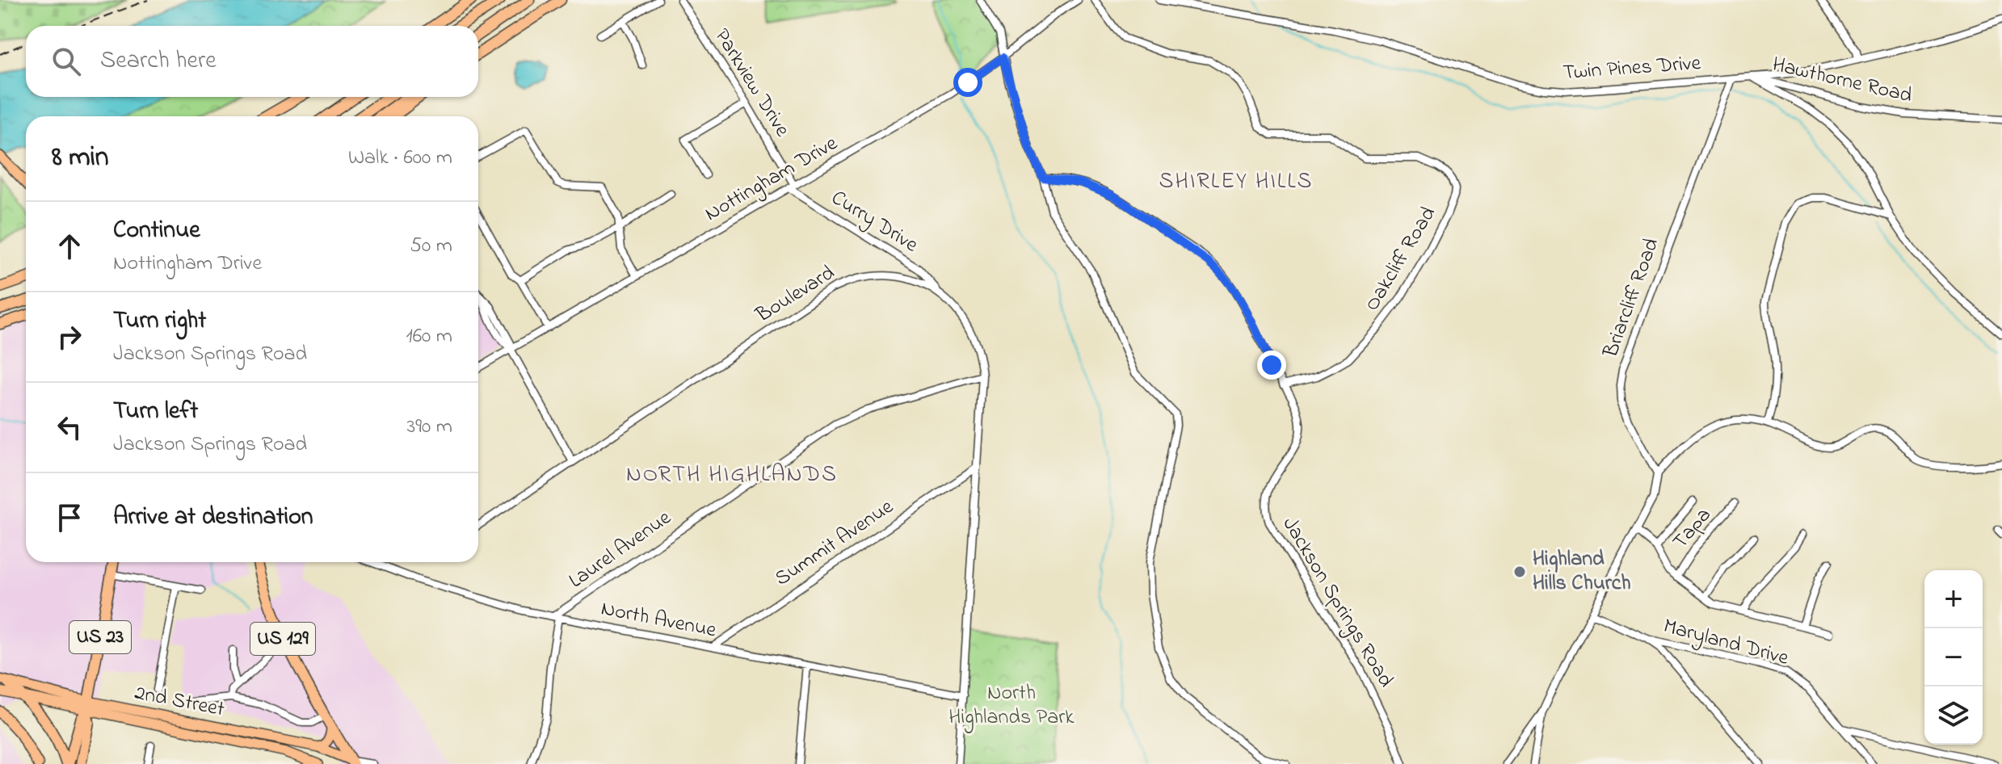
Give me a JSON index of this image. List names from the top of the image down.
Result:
{
  "streets": {
    "highway": ["US 23", "US 129"],
    "main road": ["2nd Street"],
    "street": [
      "Twin Pines Drive",
      "Hawthorne Road",
      "Parkview Drive",
      "Nottingham Drive",
      "Curry Drive",
      "Oakcliff Road",
      "Boulevard",
      "Briarcliff Road",
      "Tapa",
      "Summit Avenue",
      "Laurel Avenue",
      "Jackson Springs Road",
      "North Avenue",
      "Maryland Drive"
    ]
  },
  "crossings": [
    ["Twin Pines Drive", "Hawthorne Road"],
    ["Twin Pines Drive", "Briarcliff Road"],
    ["Parkview Drive", "Nottingham Drive"],
    ["Parkview Drive", "Curry Drive"],
    ["Nottingham Drive", "Curry Drive"],
    ["Curry Drive", "Boulevard"],
    ["Oakcliff Road", "Jackson Springs Road"],
    ["Boulevard", "Summit Avenue"],
    ["Boulevard", "Laurel Avenue"],
    ["Boulevard", "North Avenue"],
    ["Summit Avenue", "North Avenue"],
    ["Laurel Avenue", "North Avenue"],
    ["US 23", "2nd Street"],
    ["US 129", "2nd Street"]
  ],
  "districts": ["SHIRLEY HILLS", "NORTH HIGHLANDS"],
  "parks": ["North Highlands Park"],
  "places": ["Highland Hills Church"],
  "page": {
    "search": "Search here",
    "heading": ["8 min", "Walk · 600 m"],
    "list": [
      ["Continue", "Nottingham Drive", "50 m"],
      ["Turn right", "Jackson Springs Road", "160 m"],
      ["Turn left", "Jackson Springs Road", "390 m"],
      "Arrive at destination"
    ],
    "map_buttons": ["+", "−"]
  }
}
